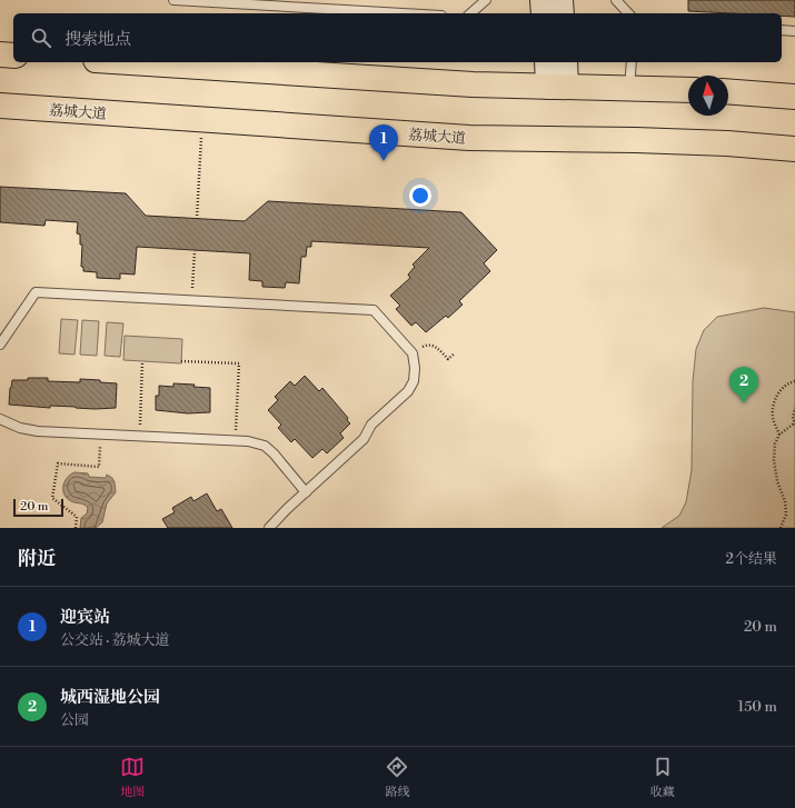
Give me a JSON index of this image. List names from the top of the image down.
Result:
{
  "streets": {
    "main road": ["荔城大道"]
  },
  "scale_bar": "20 m",
  "north": "top",
  "page": {
    "search": "搜索地点",
    "pins": ["1", "2"],
    "scale": "20 m",
    "heading": ["附近", "2个结果"],
    "list": [
      {
        "mark": "1",
        "name": "迎宾站",
        "note": "公交站 · 荔城大道",
        "value": "20 m"
      },
      {
        "mark": "2",
        "name": "城西湿地公园",
        "note": "公园",
        "value": "150 m"
      }
    ],
    "nav": ["地图", "路线", "收藏"]
  }
}
